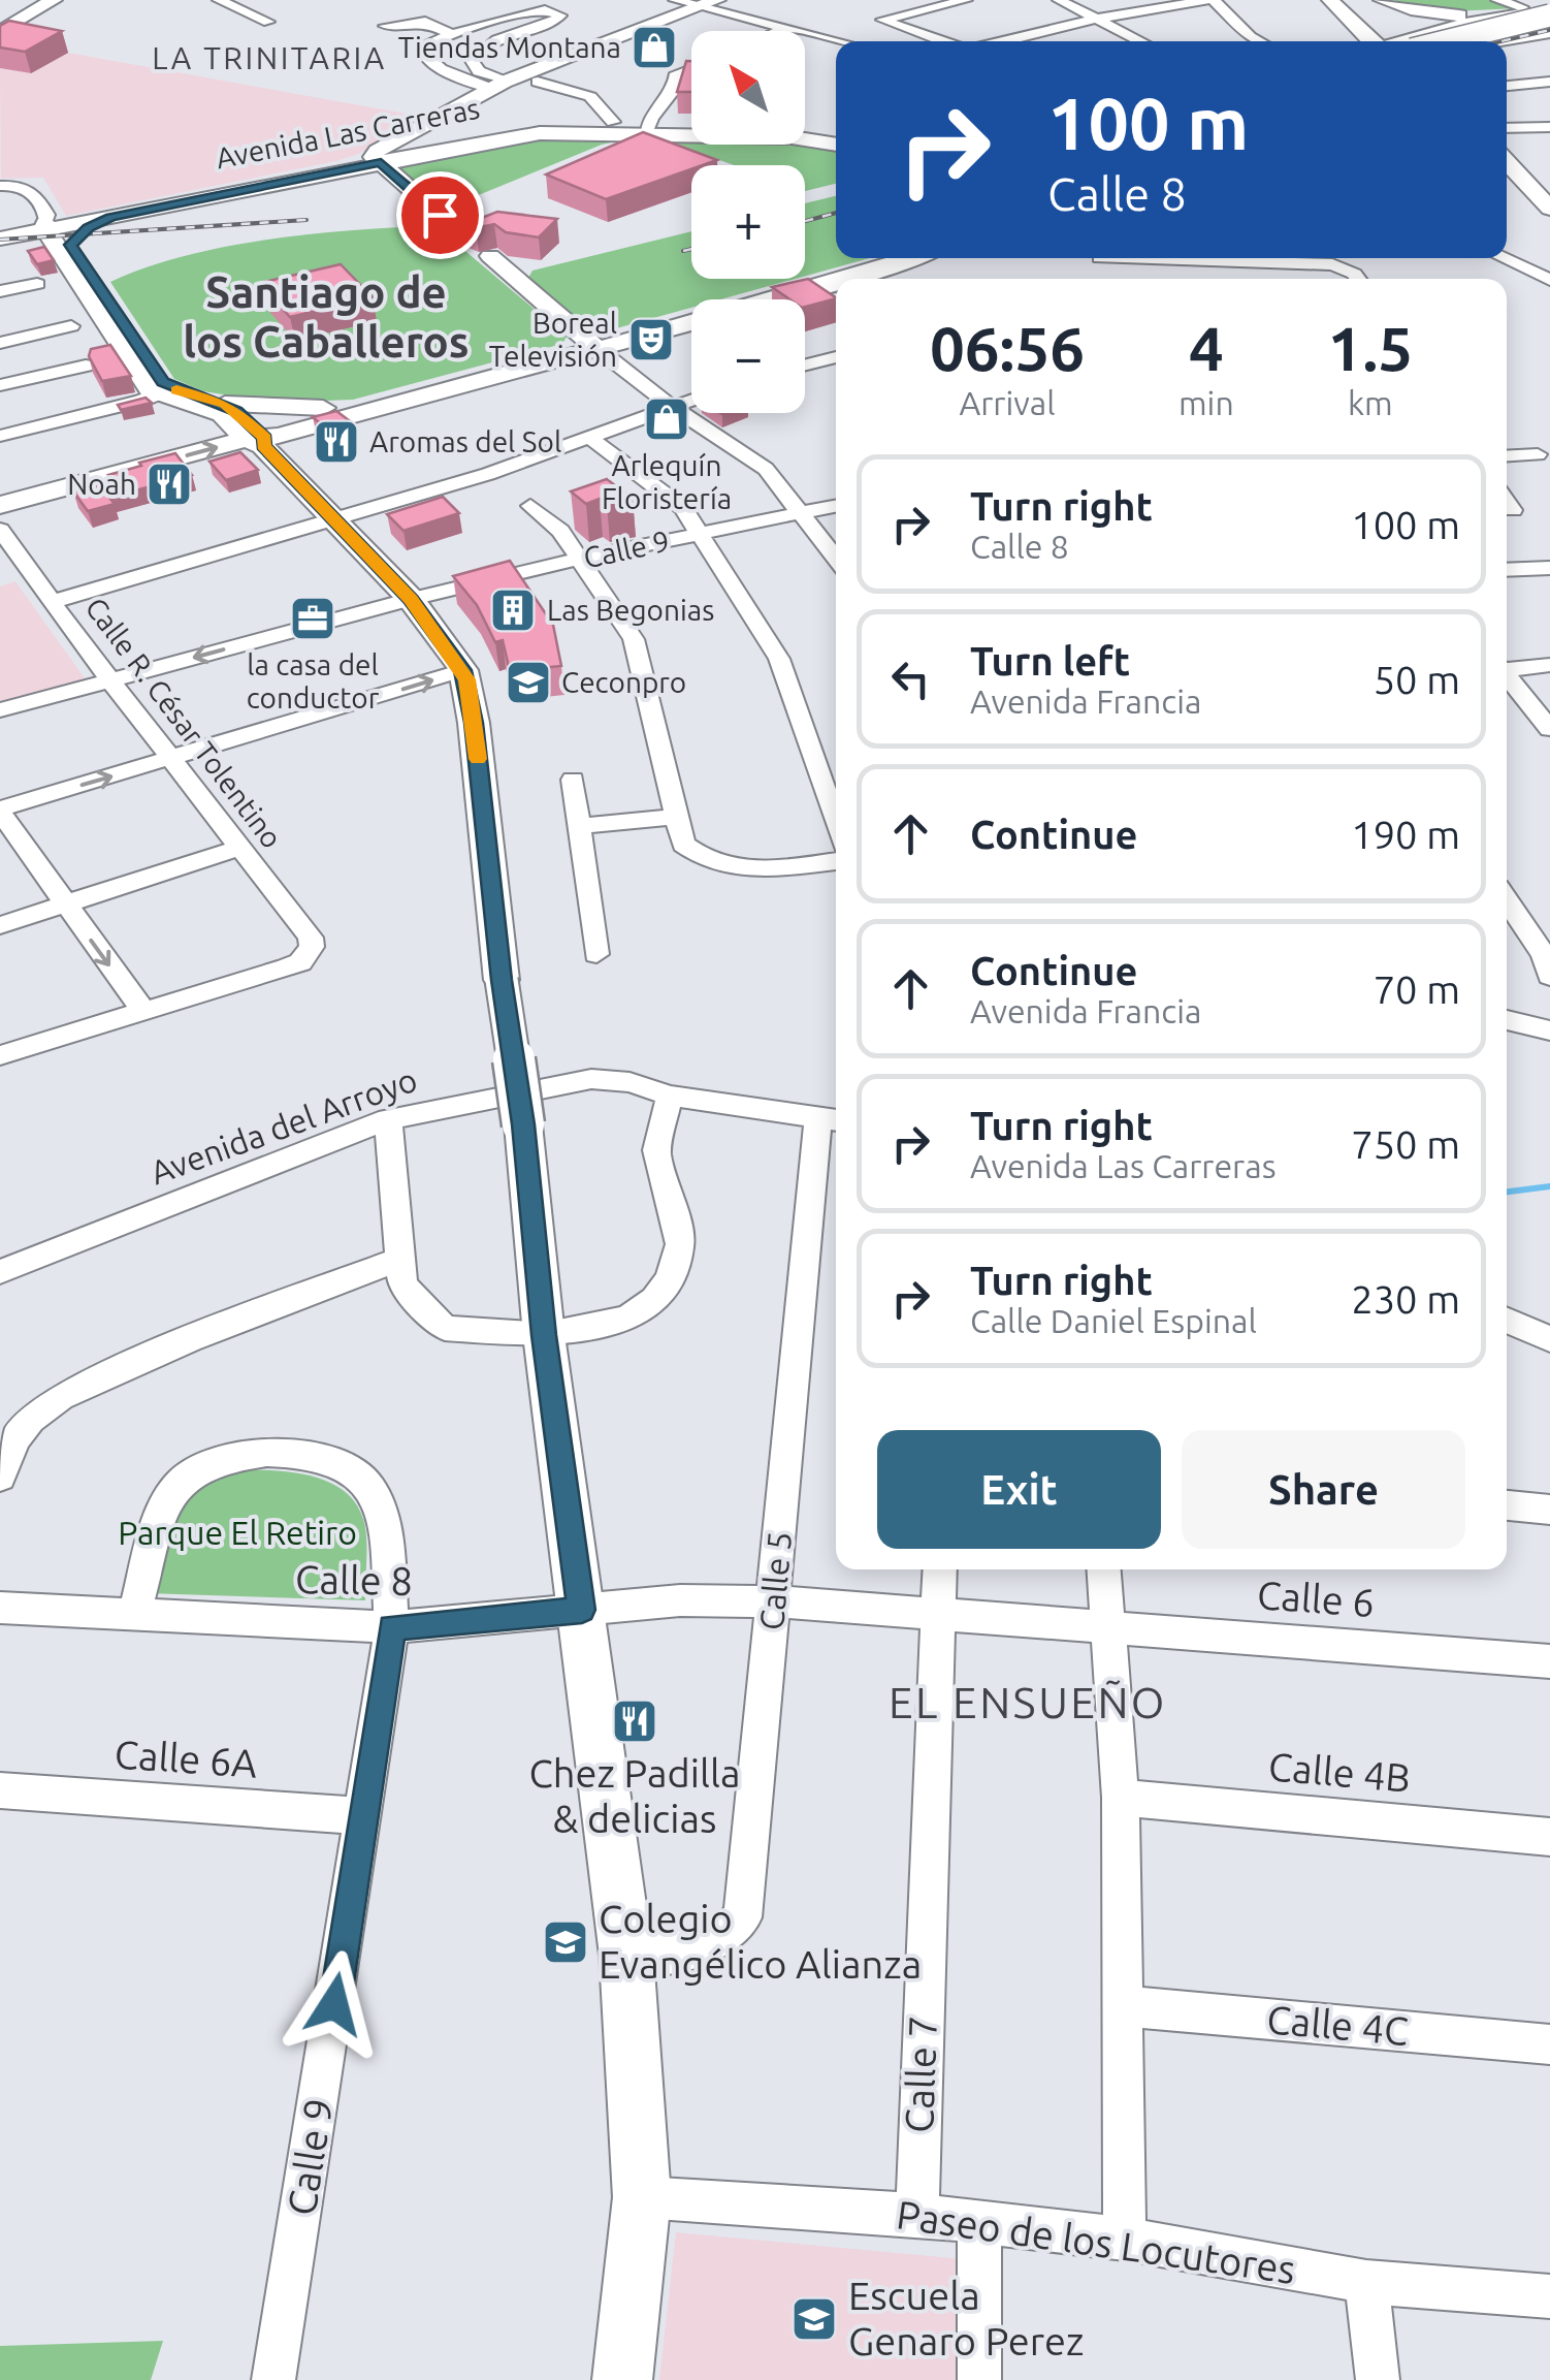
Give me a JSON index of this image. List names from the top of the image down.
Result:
{
  "streets": {
    "main road": ["Avenida Las Carreras"],
    "street": [
      "Calle 9",
      "Calle R. César Tolentino",
      "Avenida del Arroyo",
      "Calle 8",
      "Calle 5",
      "Calle 6",
      "Calle 6A",
      "Calle 4B",
      "Calle 4C",
      "Calle 7",
      "Paseo de los Locutores"
    ]
  },
  "crossings": [
    ["Calle 9", "Calle R. César Tolentino"],
    ["Calle 9", "Calle 8"],
    ["Calle 9", "Calle 6A"],
    ["Avenida del Arroyo", "Calle 5"],
    ["Calle 8", "Calle 6"],
    ["Calle 5", "Calle 6"],
    ["Calle 6", "Calle 7"],
    ["Calle 7", "Paseo de los Locutores"]
  ],
  "districts": ["LA TRINITARIA", "Santiago de los Caballeros", "EL ENSUEÑO"],
  "parks": ["Parque El Retiro"],
  "places": {
    "shop": ["Tiendas Montana", "Arlequín Floristería"],
    "theatre": ["Boreal Televisión"],
    "restaurant": ["Aromas del Sol", "Noah", "Chez Padilla & delicias"],
    "building": ["Las Begonias"],
    "office": ["la casa del conductor"],
    "school or university": ["Ceconpro", "Colegio Evangélico Alianza", "Escuela Genaro Perez"]
  },
  "north": "top left",
  "page": {
    "map_buttons": ["+", "−"],
    "turn": ["100 m", "Calle 8"],
    "eta": [
      "06:56",
      "Arrival",
      "4",
      "min",
      "1.5",
      "km"
    ],
    "list": [
      {
        "name": "Turn right",
        "note": "Calle 8",
        "value": "100 m"
      },
      {
        "name": "Turn left",
        "note": "Avenida Francia",
        "value": "50 m"
      },
      {
        "name": "Continue",
        "value": "190 m"
      },
      {
        "name": "Continue",
        "note": "Avenida Francia",
        "value": "70 m"
      },
      {
        "name": "Turn right",
        "note": "Avenida Las Carreras",
        "value": "750 m"
      },
      {
        "name": "Turn right",
        "note": "Calle Daniel Espinal",
        "value": "230 m"
      }
    ],
    "buttons": ["Exit", "Share"]
  }
}
